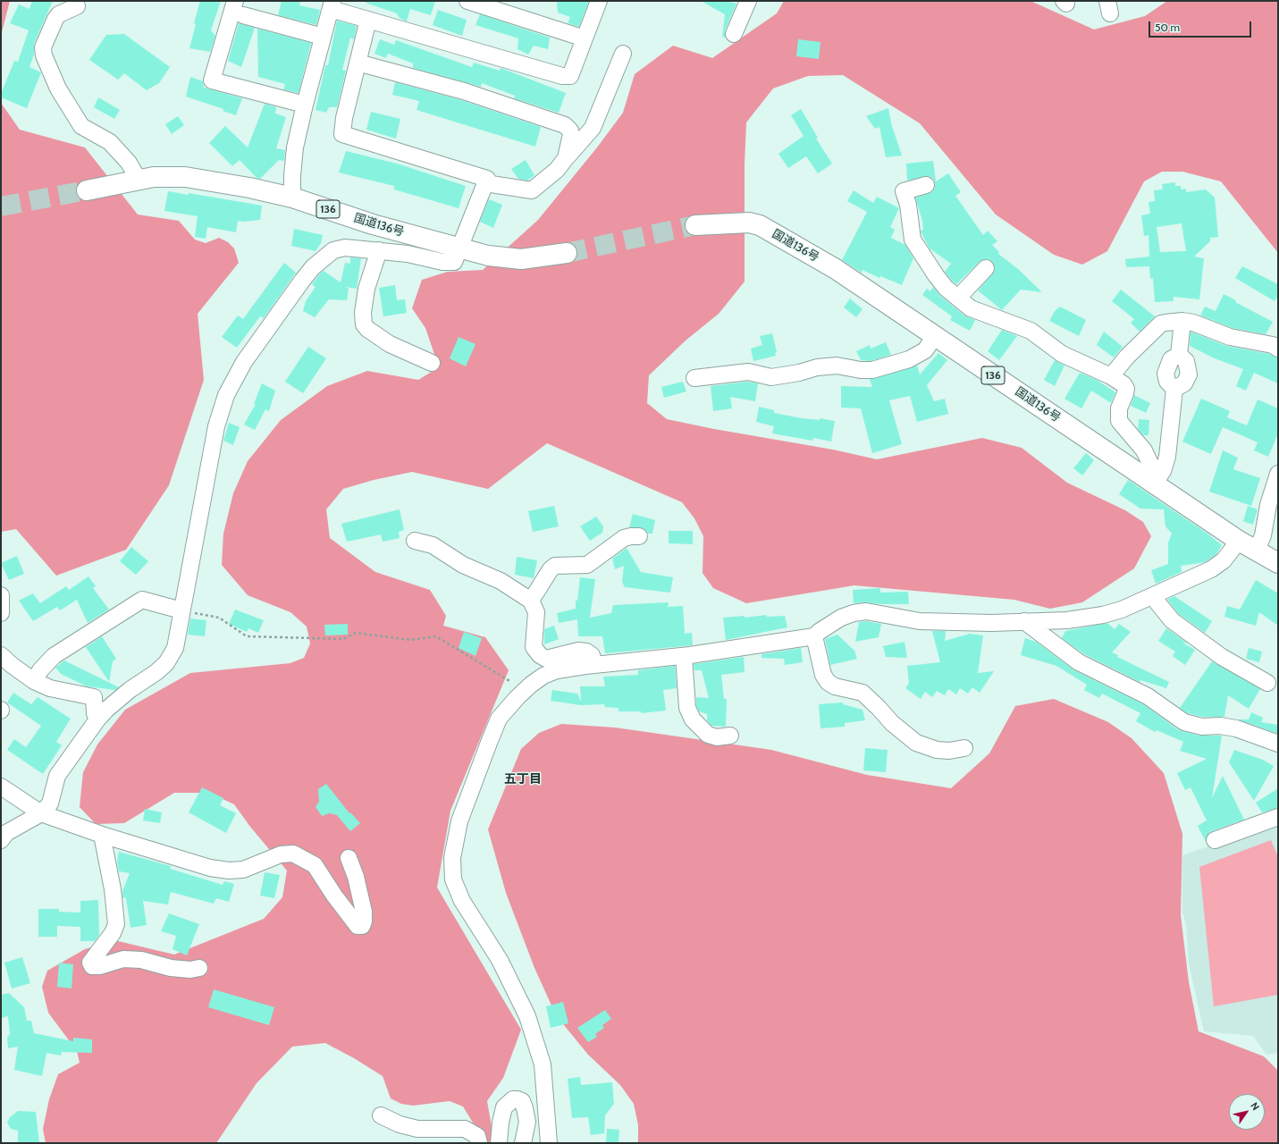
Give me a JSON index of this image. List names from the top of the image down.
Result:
{
  "streets": {
    "highway": ["136", "国道136号"]
  },
  "districts": ["五丁目"],
  "scale_bar": "50 m",
  "north": "top right"
}
